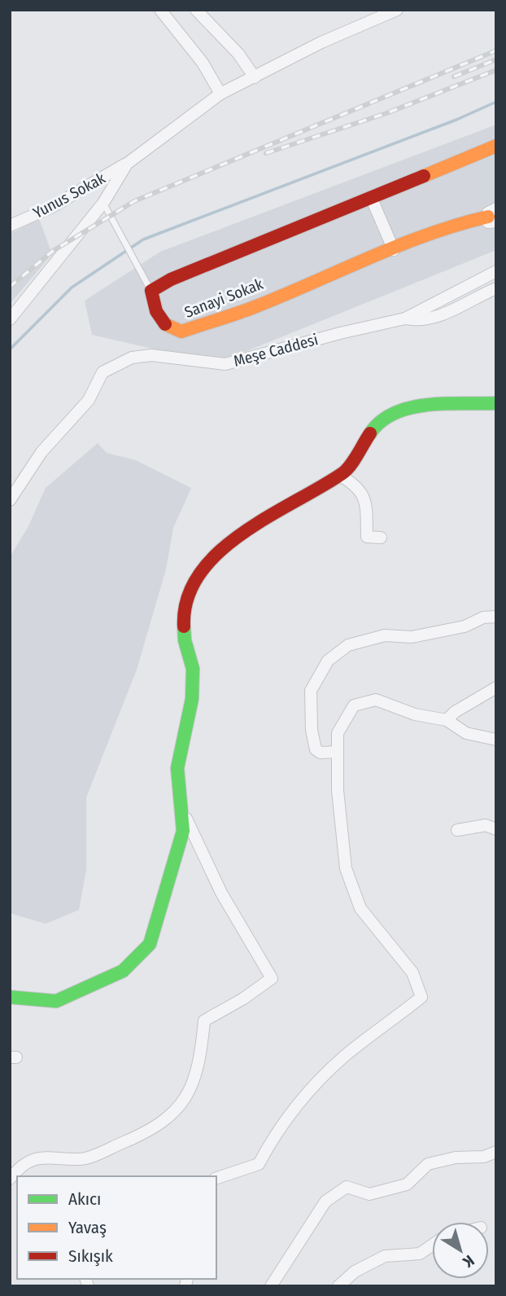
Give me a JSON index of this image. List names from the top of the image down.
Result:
{
  "streets": {
    "street": ["Yunus Sokak", "Sanayi Sokak", "Meşe Caddesi"]
  },
  "legend": ["Akıcı", "Yavaş", "Sıkışık"],
  "north": "bottom right"
}
